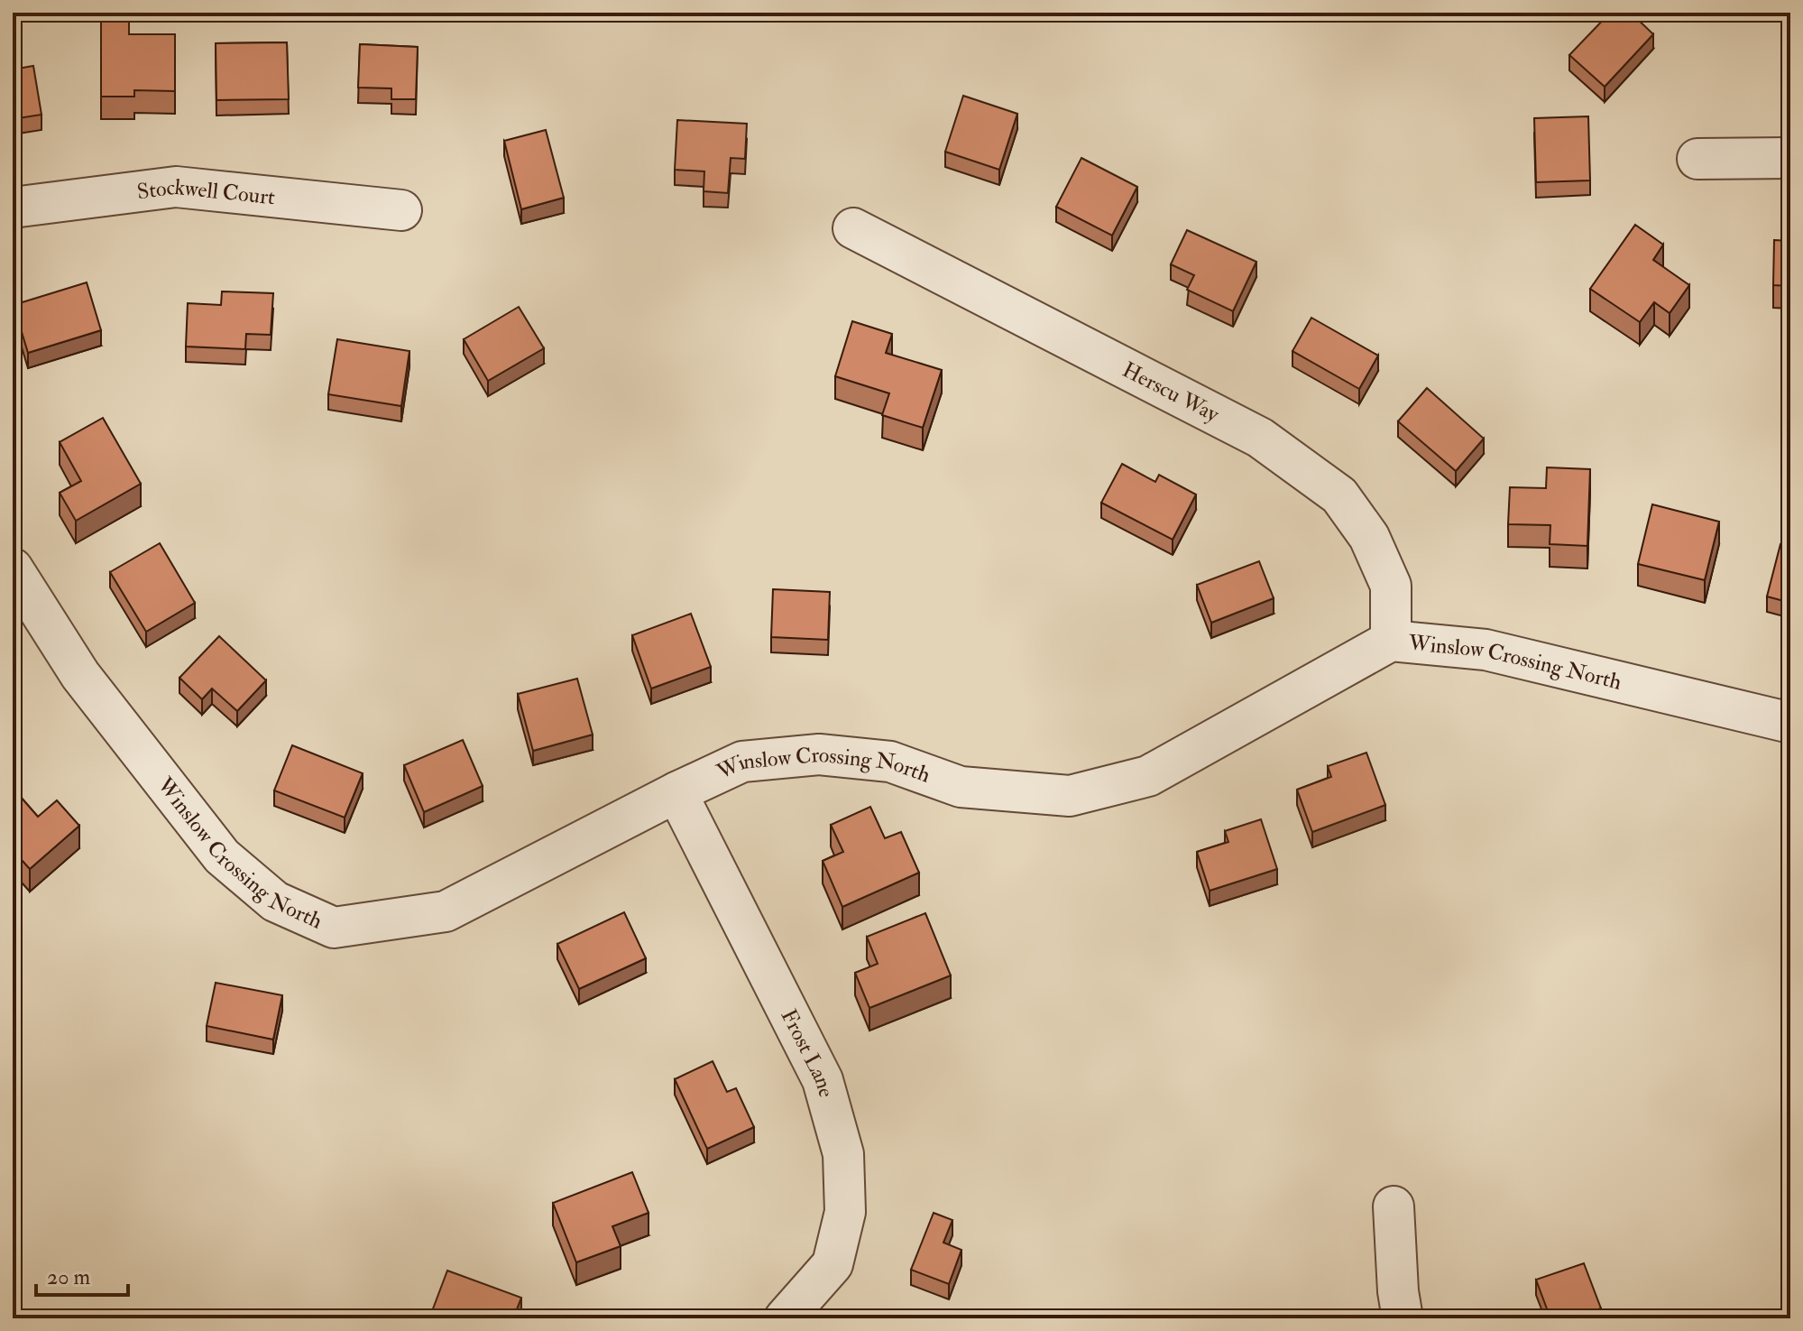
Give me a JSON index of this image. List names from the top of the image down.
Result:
{
  "streets": {
    "street": [
      "Stockwell Court",
      "Herscu Way",
      "Winslow Crossing North",
      "Frost Lane"
    ]
  },
  "crossings": [
    ["Herscu Way", "Winslow Crossing North"],
    ["Winslow Crossing North", "Frost Lane"]
  ],
  "scale_bar": "20 m"
}
